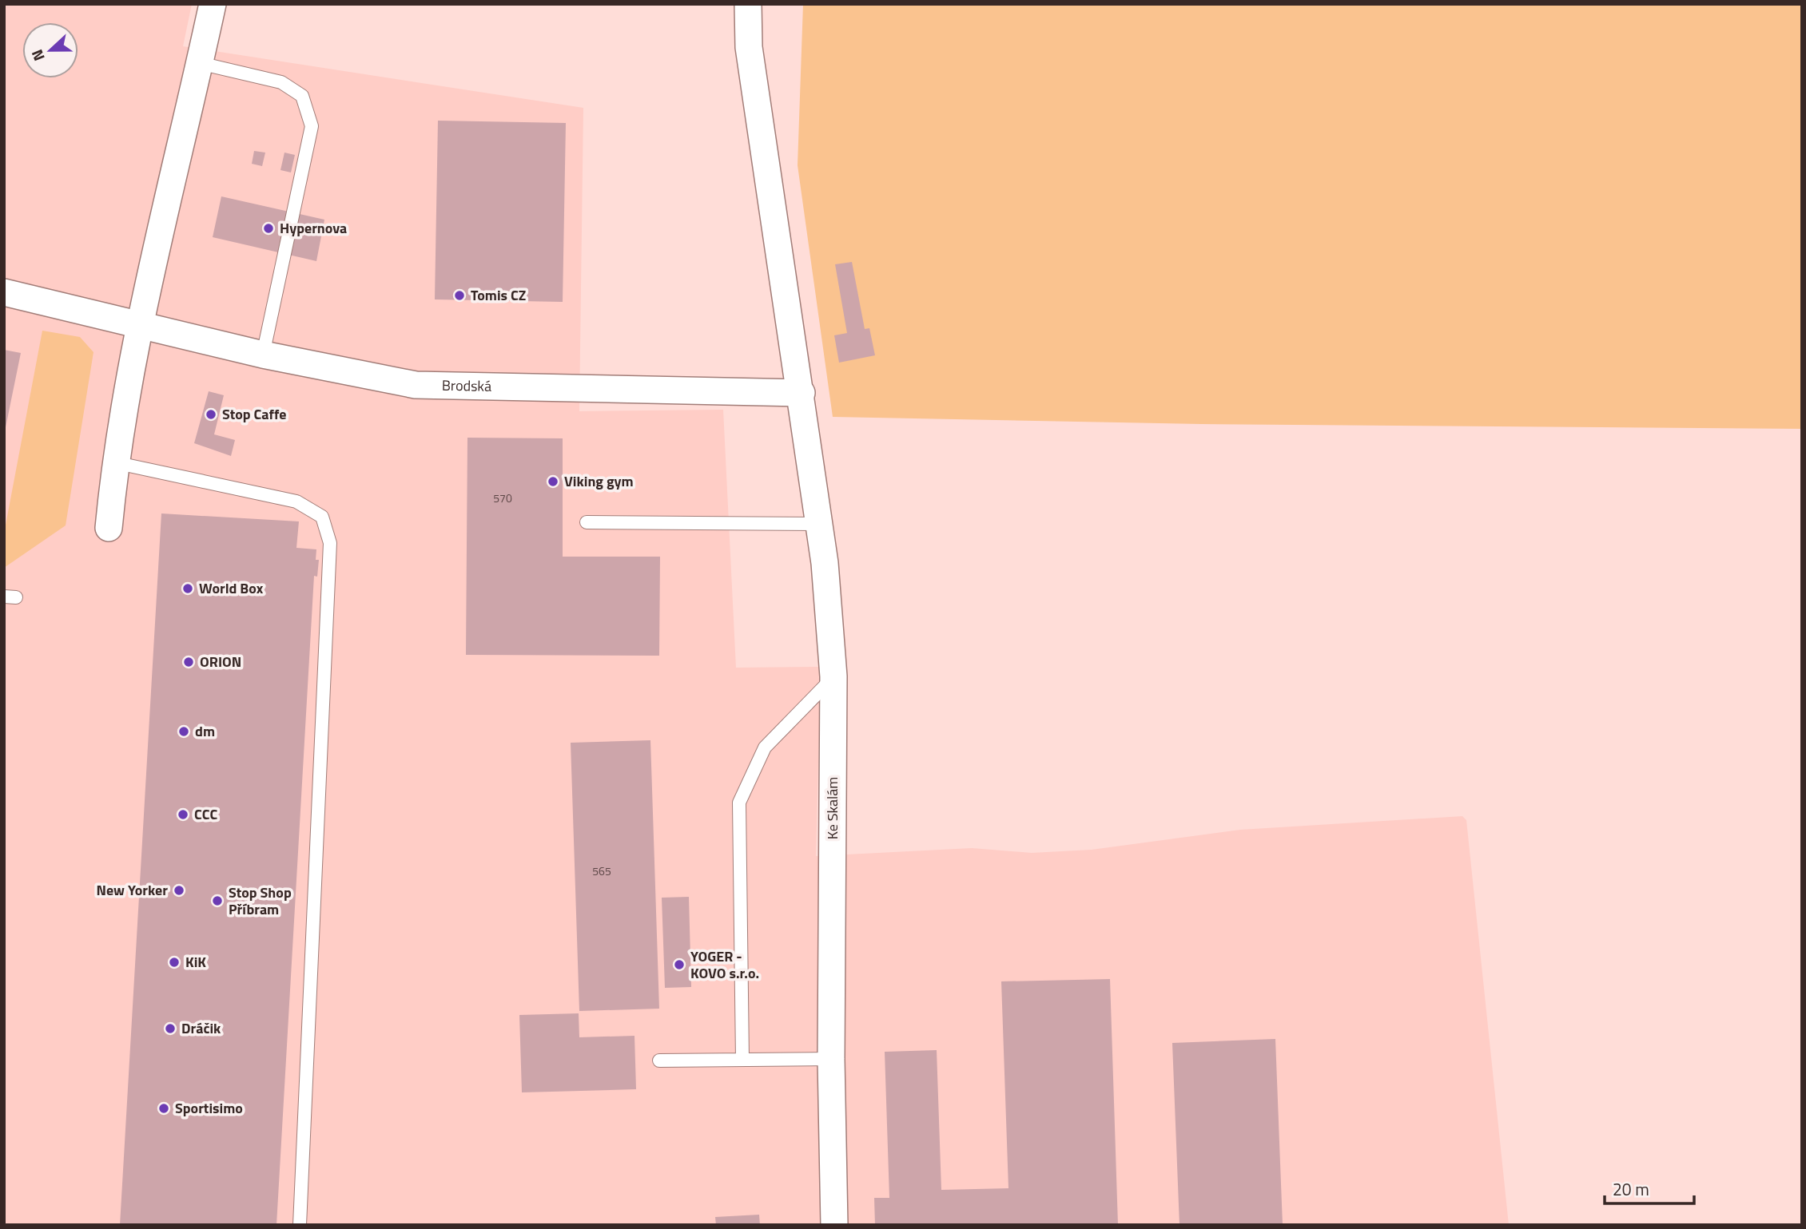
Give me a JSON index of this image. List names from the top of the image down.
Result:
{
  "streets": {
    "street": ["Brodská", "Ke Skalám"]
  },
  "crossings": [
    ["Brodská", "Ke Skalám"]
  ],
  "places": [
    "Hypernova",
    "Tomis CZ",
    "Stop Caffe",
    "Viking gym",
    "World Box",
    "ORION",
    "dm",
    "CCC",
    "New Yorker",
    "Stop Shop Příbram",
    "KiK",
    "YOGER - KOVO s.r.o.",
    "Dráčik",
    "Sportisimo"
  ],
  "house_numbers": ["570", "565"],
  "scale_bar": "20 m",
  "north": "left"
}
